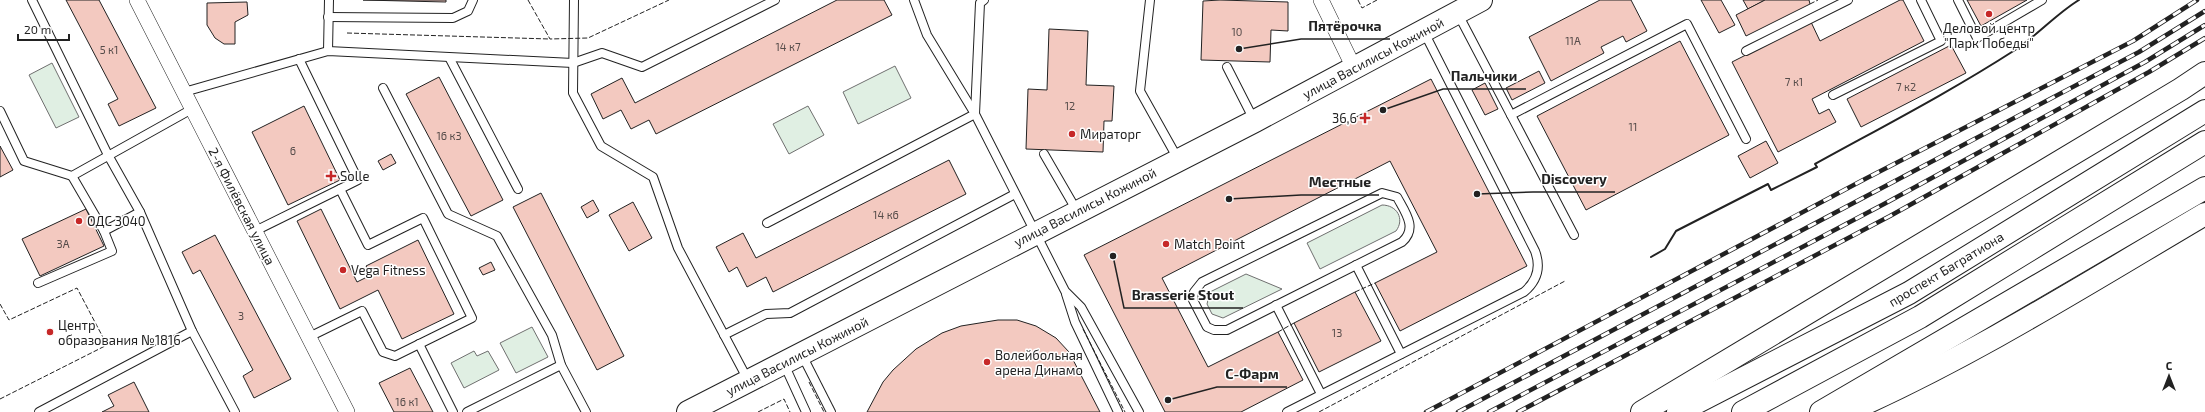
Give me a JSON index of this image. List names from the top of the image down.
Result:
{
  "streets": {
    "main road": ["улица Василисы Кожиной", "проспект Багратиона"],
    "street": ["2-я Филёвская улица"]
  },
  "places": {
    "other": [
      "Деловой центр \"Парк Победы\"",
      "Пятёрочка",
      "Пальчики",
      "Мираторг",
      "Discovery",
      "Местные",
      "ОДС 3040",
      "Match Point",
      "Brasserie Stout",
      "Vega Fitness",
      "Центр образования №1816",
      "Волейбольная арена Динамо",
      "C-Фарм"
    ],
    "health": ["36,6", "Solle"]
  },
  "house_numbers": [
    "10",
    "11А",
    "14 к7",
    "5 к1",
    "7 к1",
    "7 к2",
    "12",
    "11",
    "16 к3",
    "6",
    "14 к6",
    "3А",
    "3",
    "13",
    "16 к1"
  ],
  "scale_bar": "20 m",
  "north": "top"
}
